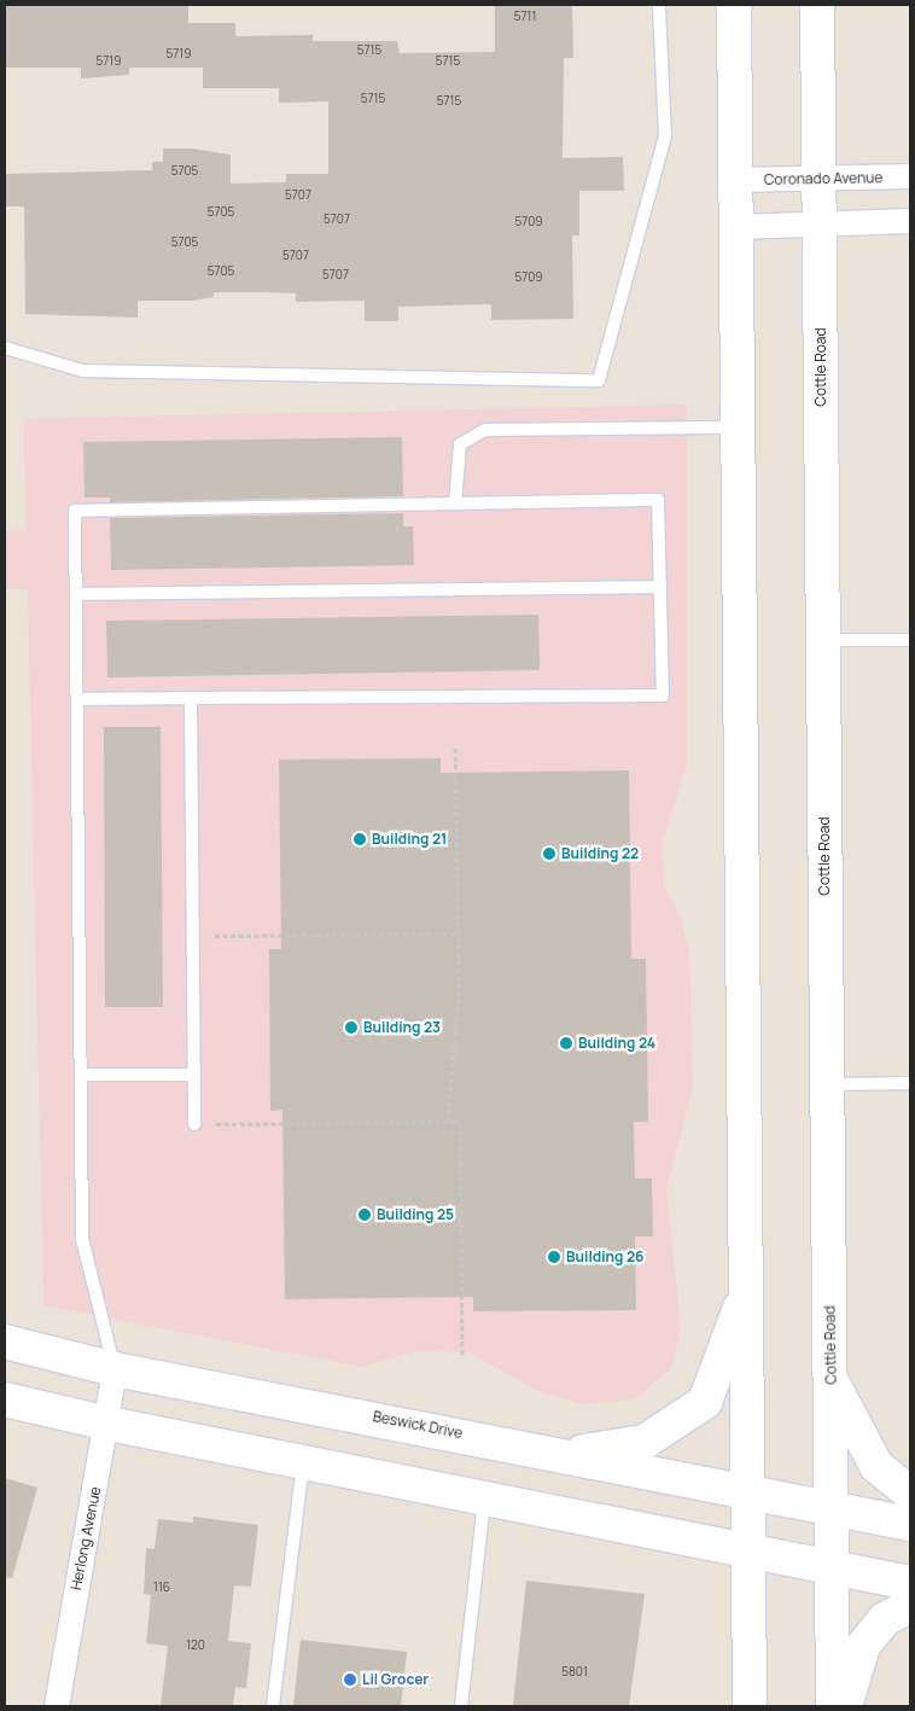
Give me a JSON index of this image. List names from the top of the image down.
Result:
{
  "streets": {
    "main road": ["Cottle Road", "Beswick Drive"],
    "street": ["Coronado Avenue", "Herlong Avenue"]
  },
  "crossings": [
    ["Coronado Avenue", "Cottle Road"],
    ["Cottle Road", "Beswick Drive"],
    ["Beswick Drive", "Herlong Avenue"]
  ],
  "places": [
    "Building 21",
    "Building 22",
    "Building 23",
    "Building 24",
    "Building 25",
    "Building 26",
    "Lil Grocer"
  ],
  "house_numbers": [
    "5711",
    "5715",
    "5719",
    "5719",
    "5715",
    "5715",
    "5715",
    "5705",
    "5707",
    "5705",
    "5707",
    "5709",
    "5705",
    "5707",
    "5705",
    "5707",
    "5709",
    "116",
    "120",
    "5801"
  ]
}
